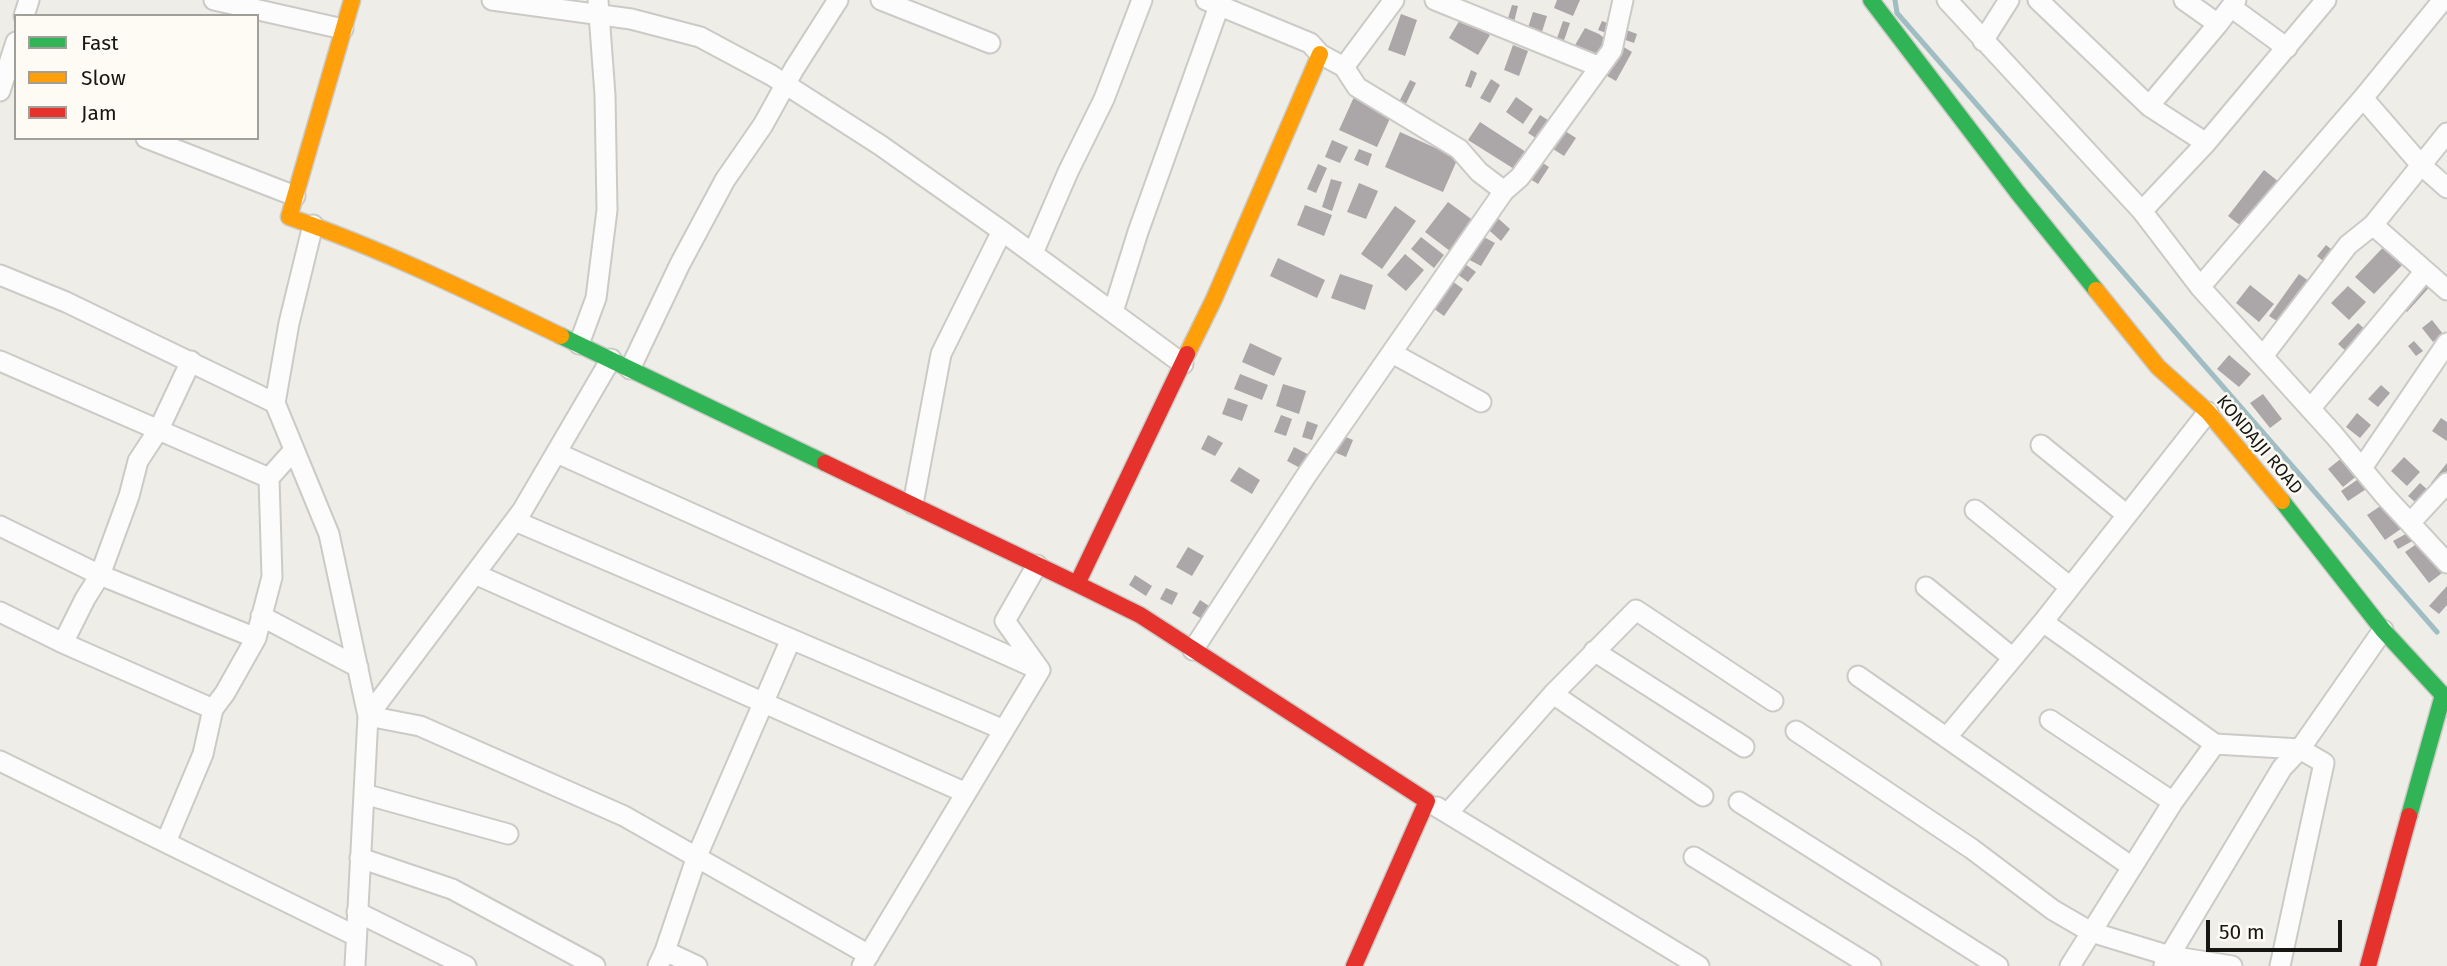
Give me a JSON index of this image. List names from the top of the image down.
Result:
{
  "streets": {
    "street": ["KONDAJJI ROAD"]
  },
  "legend": ["Fast", "Slow", "Jam"],
  "scale_bar": "50 m"
}
